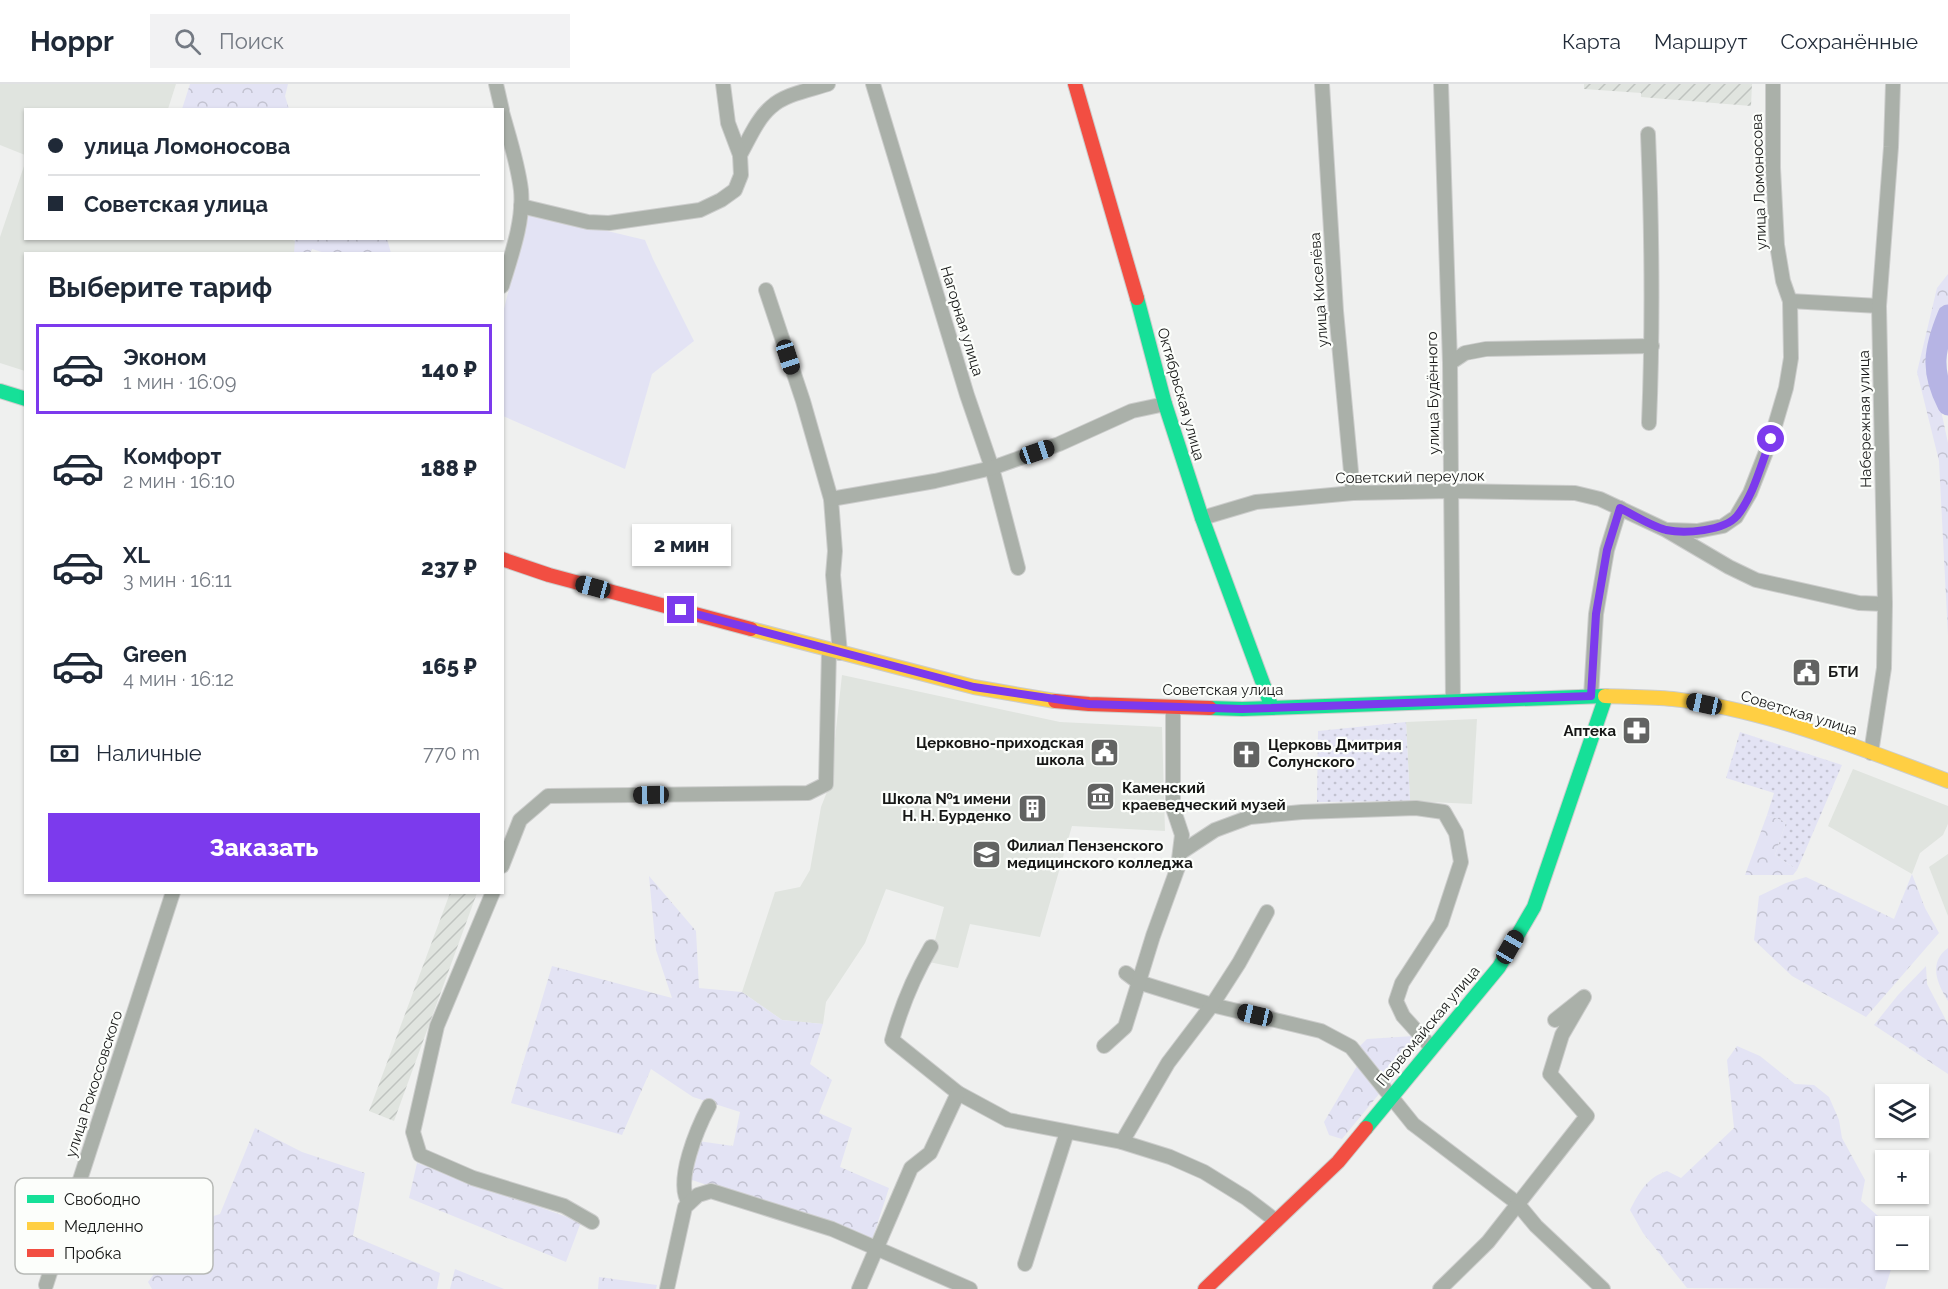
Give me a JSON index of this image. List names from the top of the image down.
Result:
{
  "streets": {
    "main road": ["Октябрьская улица", "Советская улица", "Первомайская улица"],
    "street": [
      "улица Ломоносова",
      "улица Киселёва",
      "Нагорная улица",
      "улица Будённого",
      "Набережная улица",
      "Советский переулок",
      "улица Рокоссовского"
    ]
  },
  "crossings": [
    ["улица Ломоносова", "Советский переулок"],
    ["улица Киселёва", "Советский переулок"],
    ["улица Будённого", "Советский переулок"],
    ["улица Будённого", "Советская улица"],
    ["Октябрьская улица", "Советский переулок"],
    ["Октябрьская улица", "Советская улица"],
    ["Набережная улица", "Советский переулок"],
    ["Набережная улица", "Советская улица"],
    ["Советская улица", "Первомайская улица"]
  ],
  "places": {
    "public building": ["БТИ", "Церковно-приходская школа"],
    "pharmacy": ["Аптека"],
    "church": ["Церковь Дмитрия Солунского"],
    "museum": ["Каменский краеведческий музей"],
    "building": ["Школа №1 имени Н. Н. Бурденко"],
    "school or university": ["Филиал Пензенского медицинского колледжа"]
  },
  "legend": ["Свободно", "Медленно", "Пробка"],
  "page": {
    "header": "Hoppr",
    "search": "Поиск",
    "nav": ["Карта", "Маршрут", "Сохранённые"],
    "banner": ["улица Ломоносова", "Советская улица"],
    "heading": "Выберите тариф",
    "list": [
      {
        "name": "Эконом",
        "note": "1 мин · 16:09",
        "value": "140 ₽"
      },
      {
        "name": "Комфорт",
        "note": "2 мин · 16:10",
        "value": "188 ₽"
      },
      {
        "name": "XL",
        "note": "3 мин · 16:11",
        "value": "237 ₽"
      },
      {
        "name": "Green",
        "note": "4 мин · 16:12",
        "value": "165 ₽"
      }
    ],
    "bubble": "2 мин",
    "pay": ["Наличные", "770 m"],
    "buttons": "Заказать",
    "map_buttons": ["+", "−"]
  }
}
